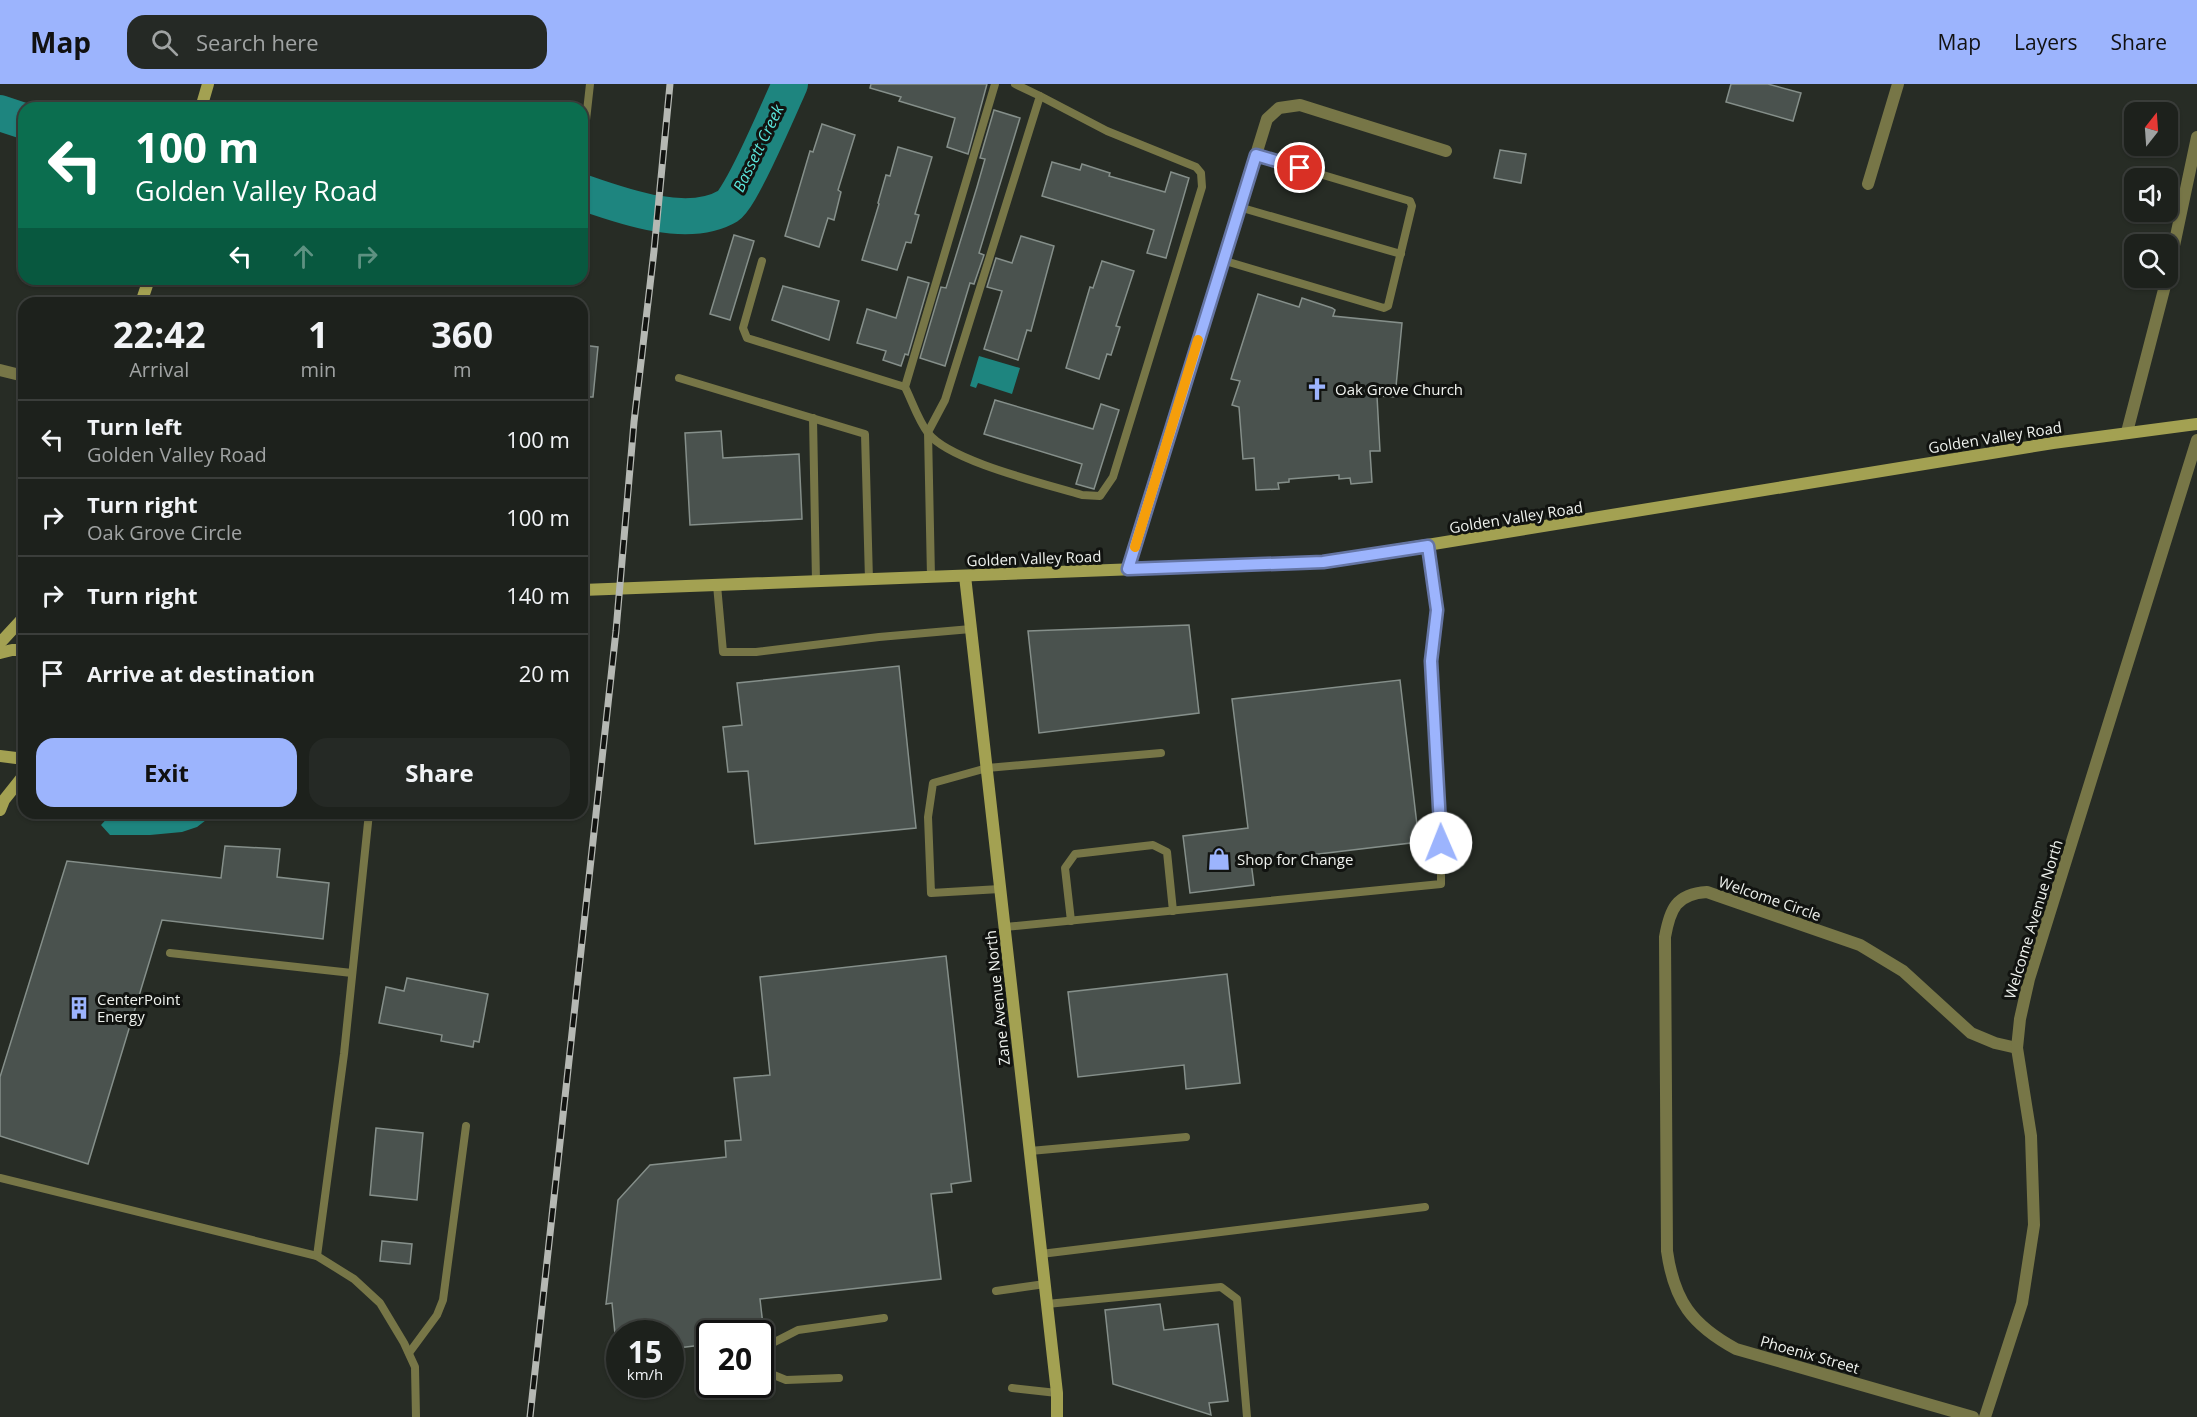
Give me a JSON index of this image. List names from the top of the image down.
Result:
{
  "streets": {
    "street": [
      "Golden Valley Road",
      "Welcome Circle",
      "Welcome Avenue North",
      "Zane Avenue North",
      "Phoenix Street"
    ]
  },
  "crossings": [
    ["Golden Valley Road", "Zane Avenue North"],
    ["Welcome Circle", "Welcome Avenue North"],
    ["Welcome Circle", "Phoenix Street"]
  ],
  "water": ["Bassett Creek"],
  "places": {
    "church": ["Oak Grove Church"],
    "shop": ["Shop for Change"],
    "building": ["CenterPoint Energy"]
  },
  "north": "top",
  "page": {
    "header": "Map",
    "search": "Search here",
    "nav": ["Map", "Layers", "Share"],
    "turn": ["100 m", "Golden Valley Road"],
    "eta": [
      "22:42",
      "Arrival",
      "1",
      "min",
      "360",
      "m"
    ],
    "list": [
      {
        "name": "Turn left",
        "note": "Golden Valley Road",
        "value": "100 m"
      },
      {
        "name": "Turn right",
        "note": "Oak Grove Circle",
        "value": "100 m"
      },
      {
        "name": "Turn right",
        "value": "140 m"
      },
      {
        "name": "Arrive at destination",
        "value": "20 m"
      }
    ],
    "buttons": ["Exit", "Share"],
    "speed": "15 km/h",
    "limit": "20"
  }
}
